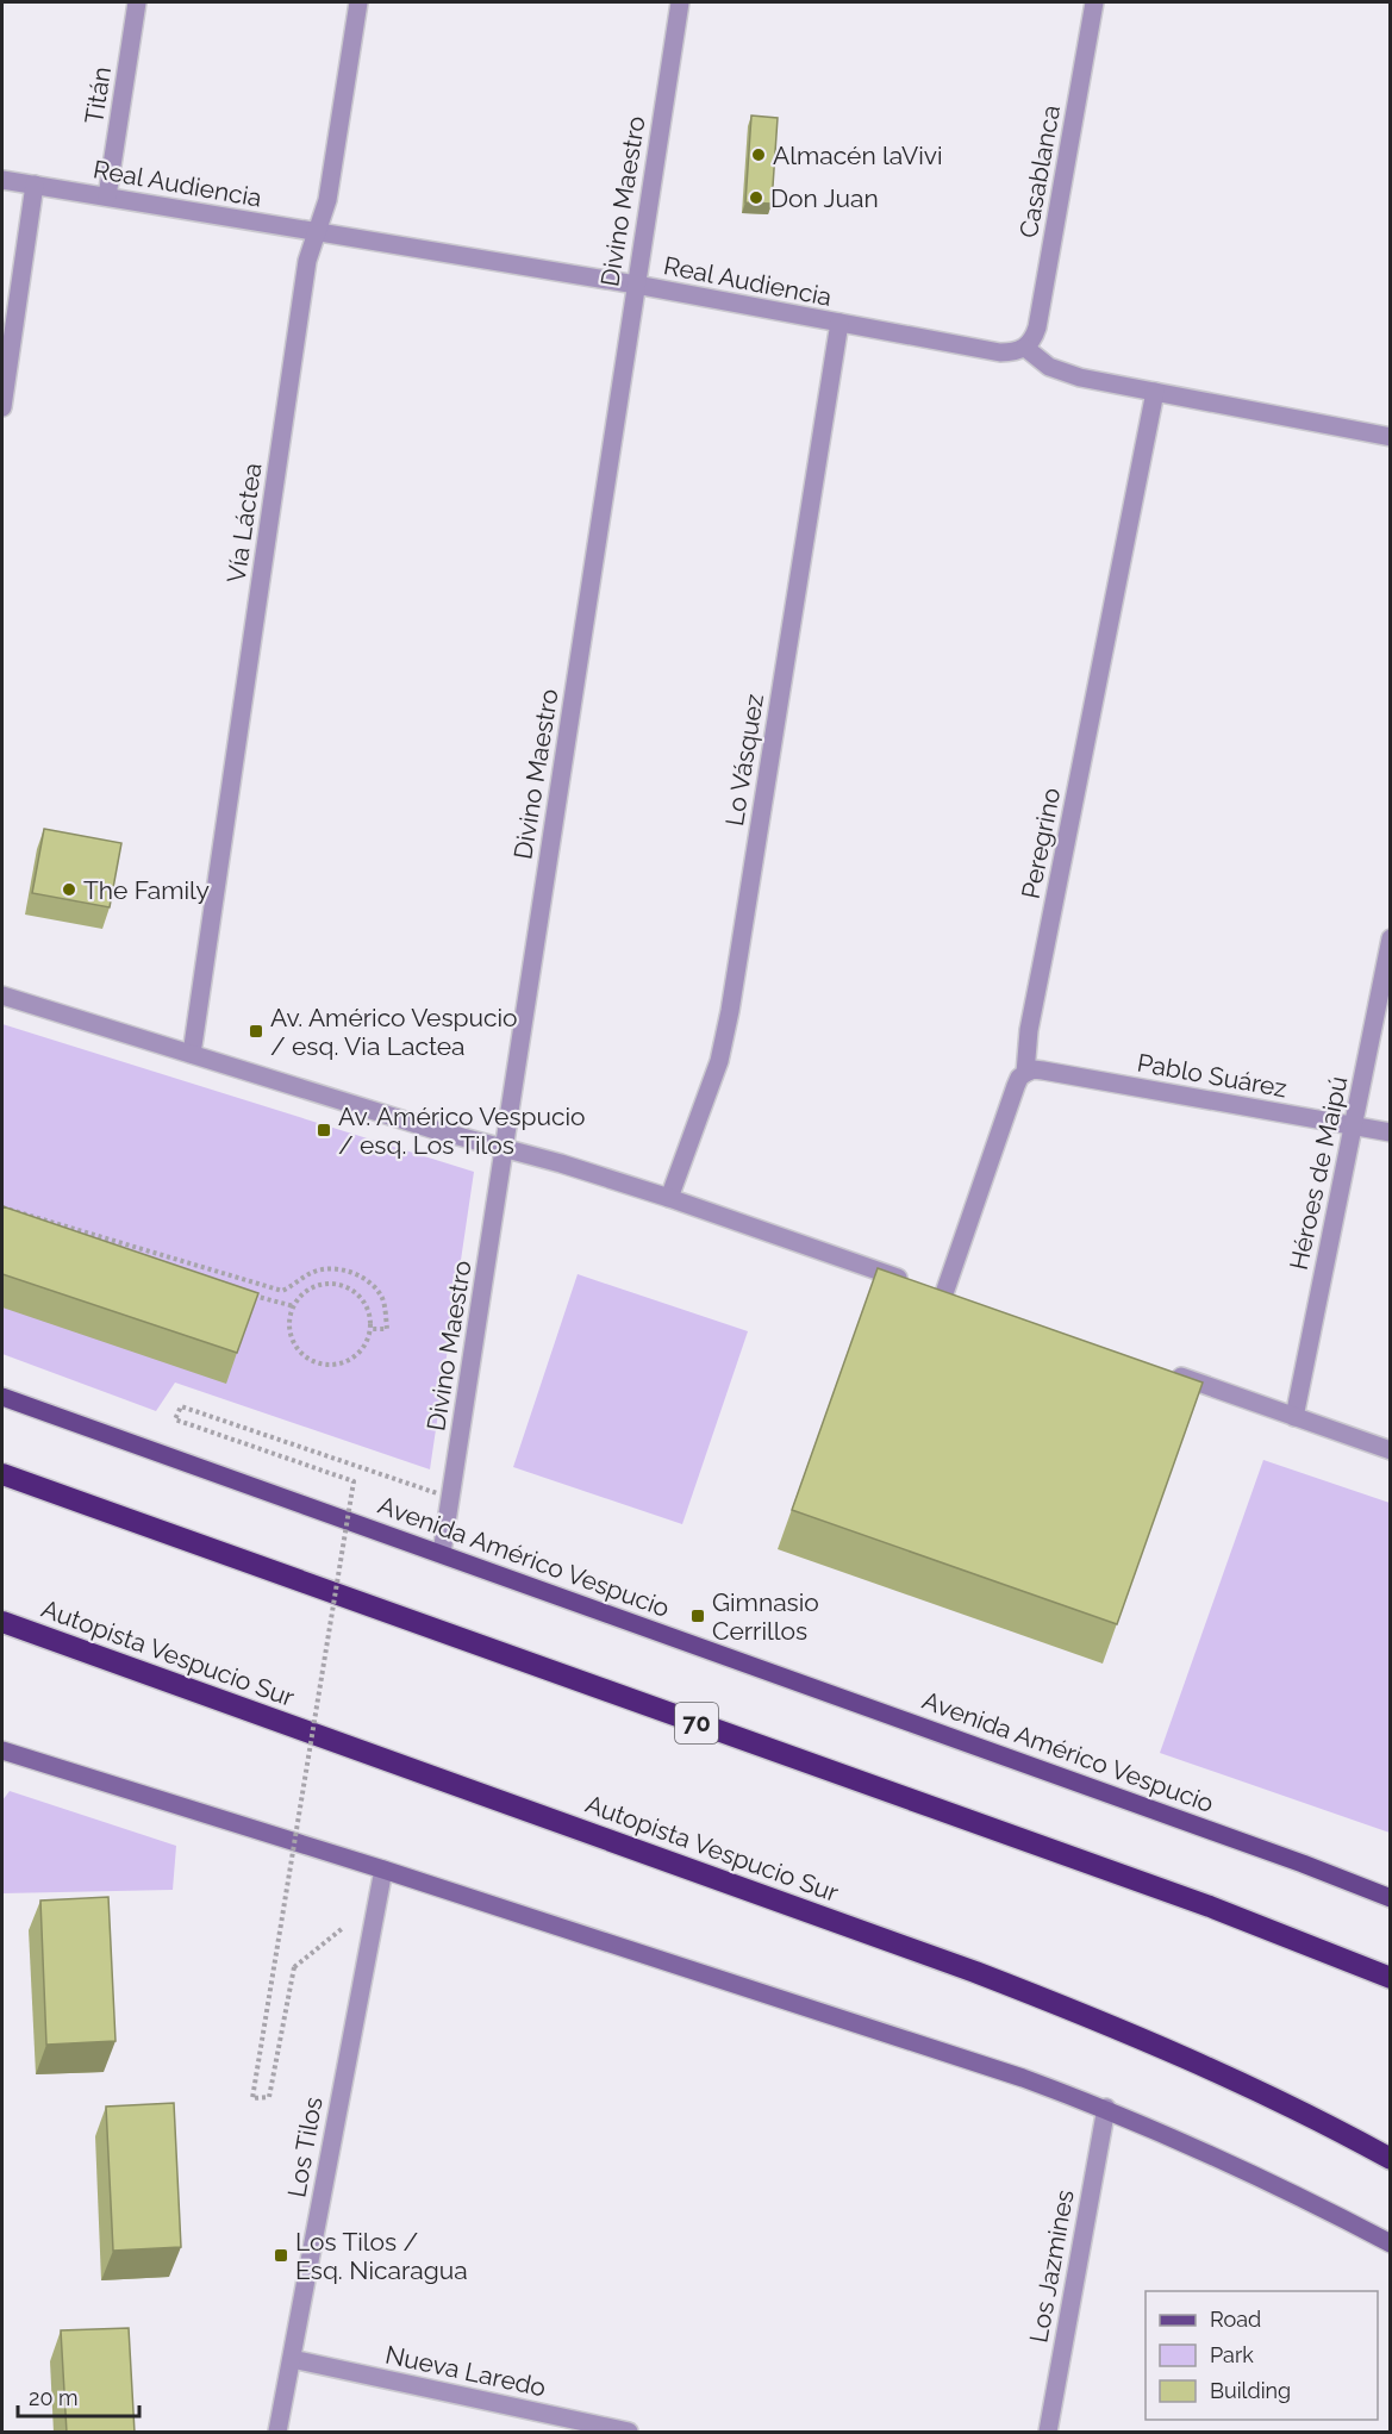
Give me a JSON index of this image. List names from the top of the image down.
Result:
{
  "streets": {
    "highway": ["Autopista Vespucio Sur", "70"],
    "main road": ["Avenida Américo Vespucio"],
    "street": [
      "Titán",
      "Casablanca",
      "Real Audiencia",
      "Divino Maestro",
      "Vía Láctea",
      "Lo Vásquez",
      "Peregrino",
      "Pablo Suárez",
      "Héroes de Maipú",
      "Los Tilos",
      "Los Jazmines",
      "Nueva Laredo"
    ]
  },
  "crossings": [
    ["Titán", "Real Audiencia"],
    ["Casablanca", "Real Audiencia"],
    ["Real Audiencia", "Divino Maestro"],
    ["Real Audiencia", "Vía Láctea"],
    ["Real Audiencia", "Lo Vásquez"],
    ["Divino Maestro", "Avenida Américo Vespucio"],
    ["Lo Vásquez", "Peregrino"],
    ["Peregrino", "Pablo Suárez"],
    ["Pablo Suárez", "Héroes de Maipú"],
    ["Los Tilos", "Nueva Laredo"]
  ],
  "places": {
    "other": ["Almacén laVivi", "Don Juan", "The Family"],
    "transit": [
      "Av. Américo Vespucio / esq. Via Lactea",
      "Av. Américo Vespucio / esq. Los Tilos",
      "Gimnasio Cerrillos",
      "Los Tilos / Esq. Nicaragua"
    ]
  },
  "legend": ["Road", "Park", "Building"],
  "scale_bar": "20 m"
}
